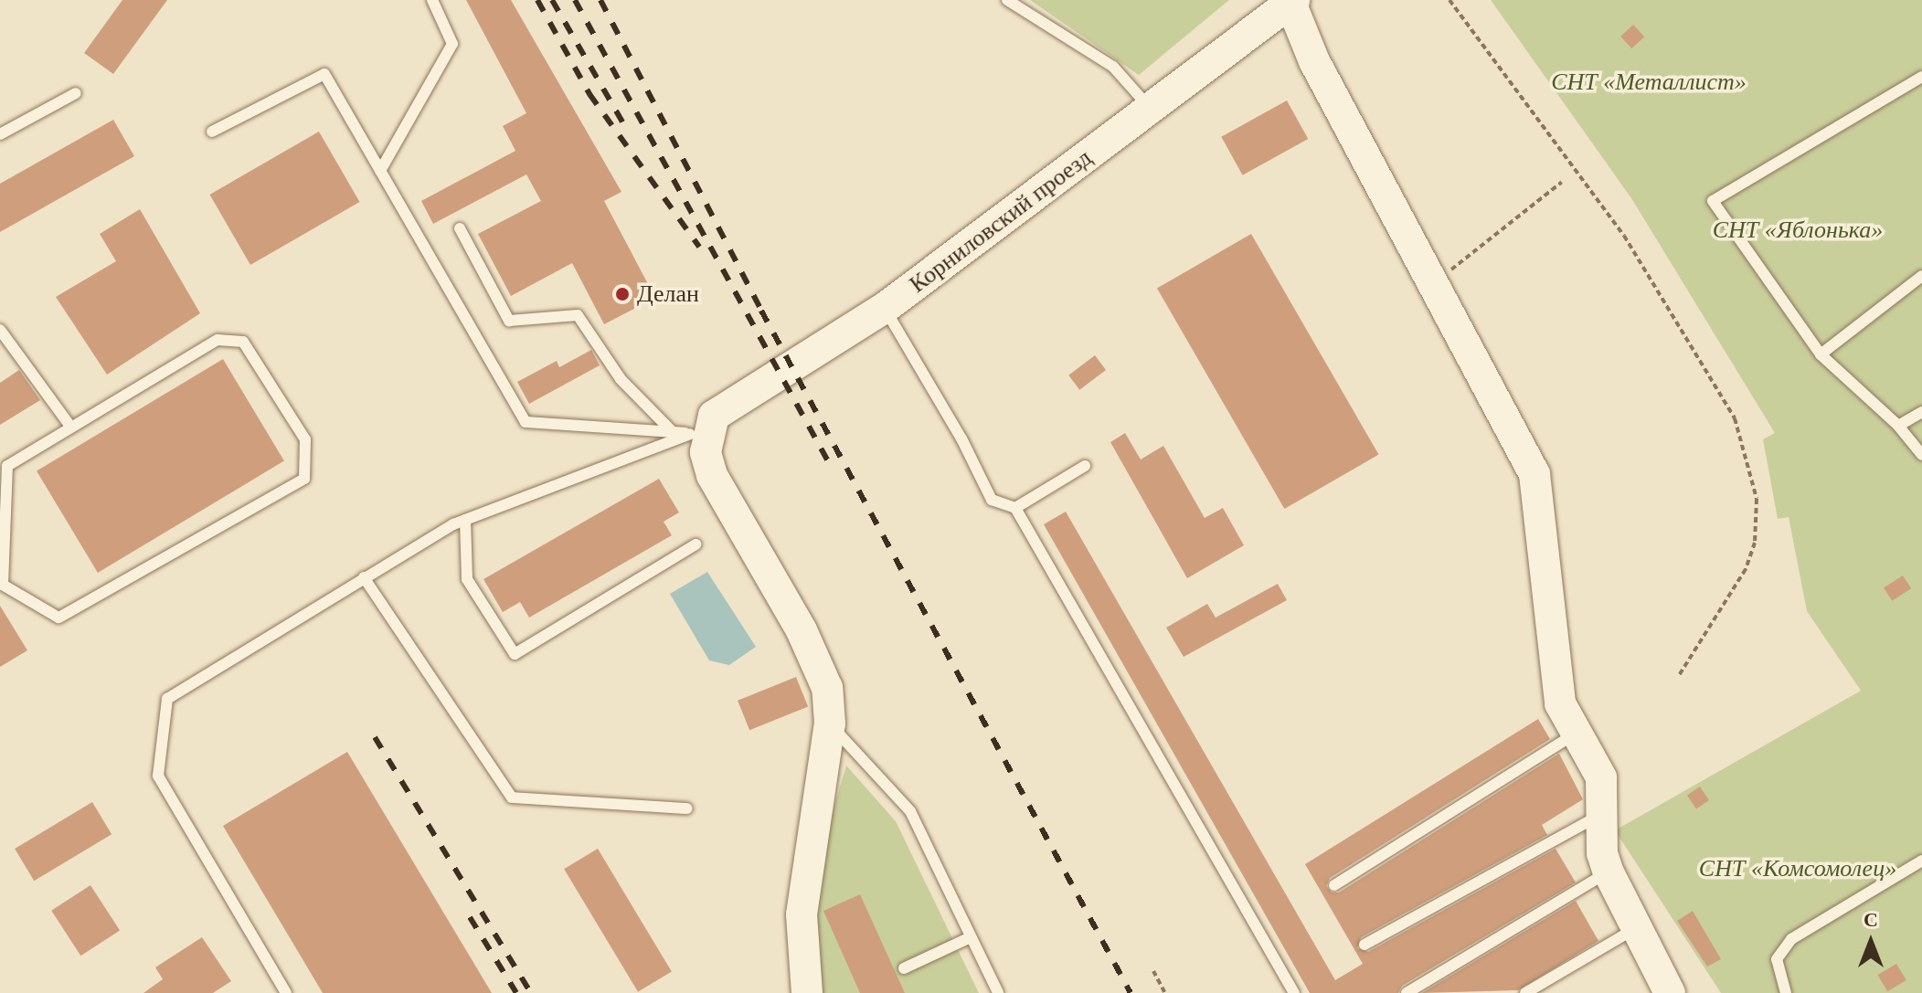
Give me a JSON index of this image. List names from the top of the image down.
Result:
{
  "streets": {
    "street": ["Корниловский проезд"]
  },
  "parks": ["СНТ «Металлист»", "СНТ «Яблонька»", "СНТ «Комсомолец»"],
  "places": ["Делан"],
  "north": "top"
}
